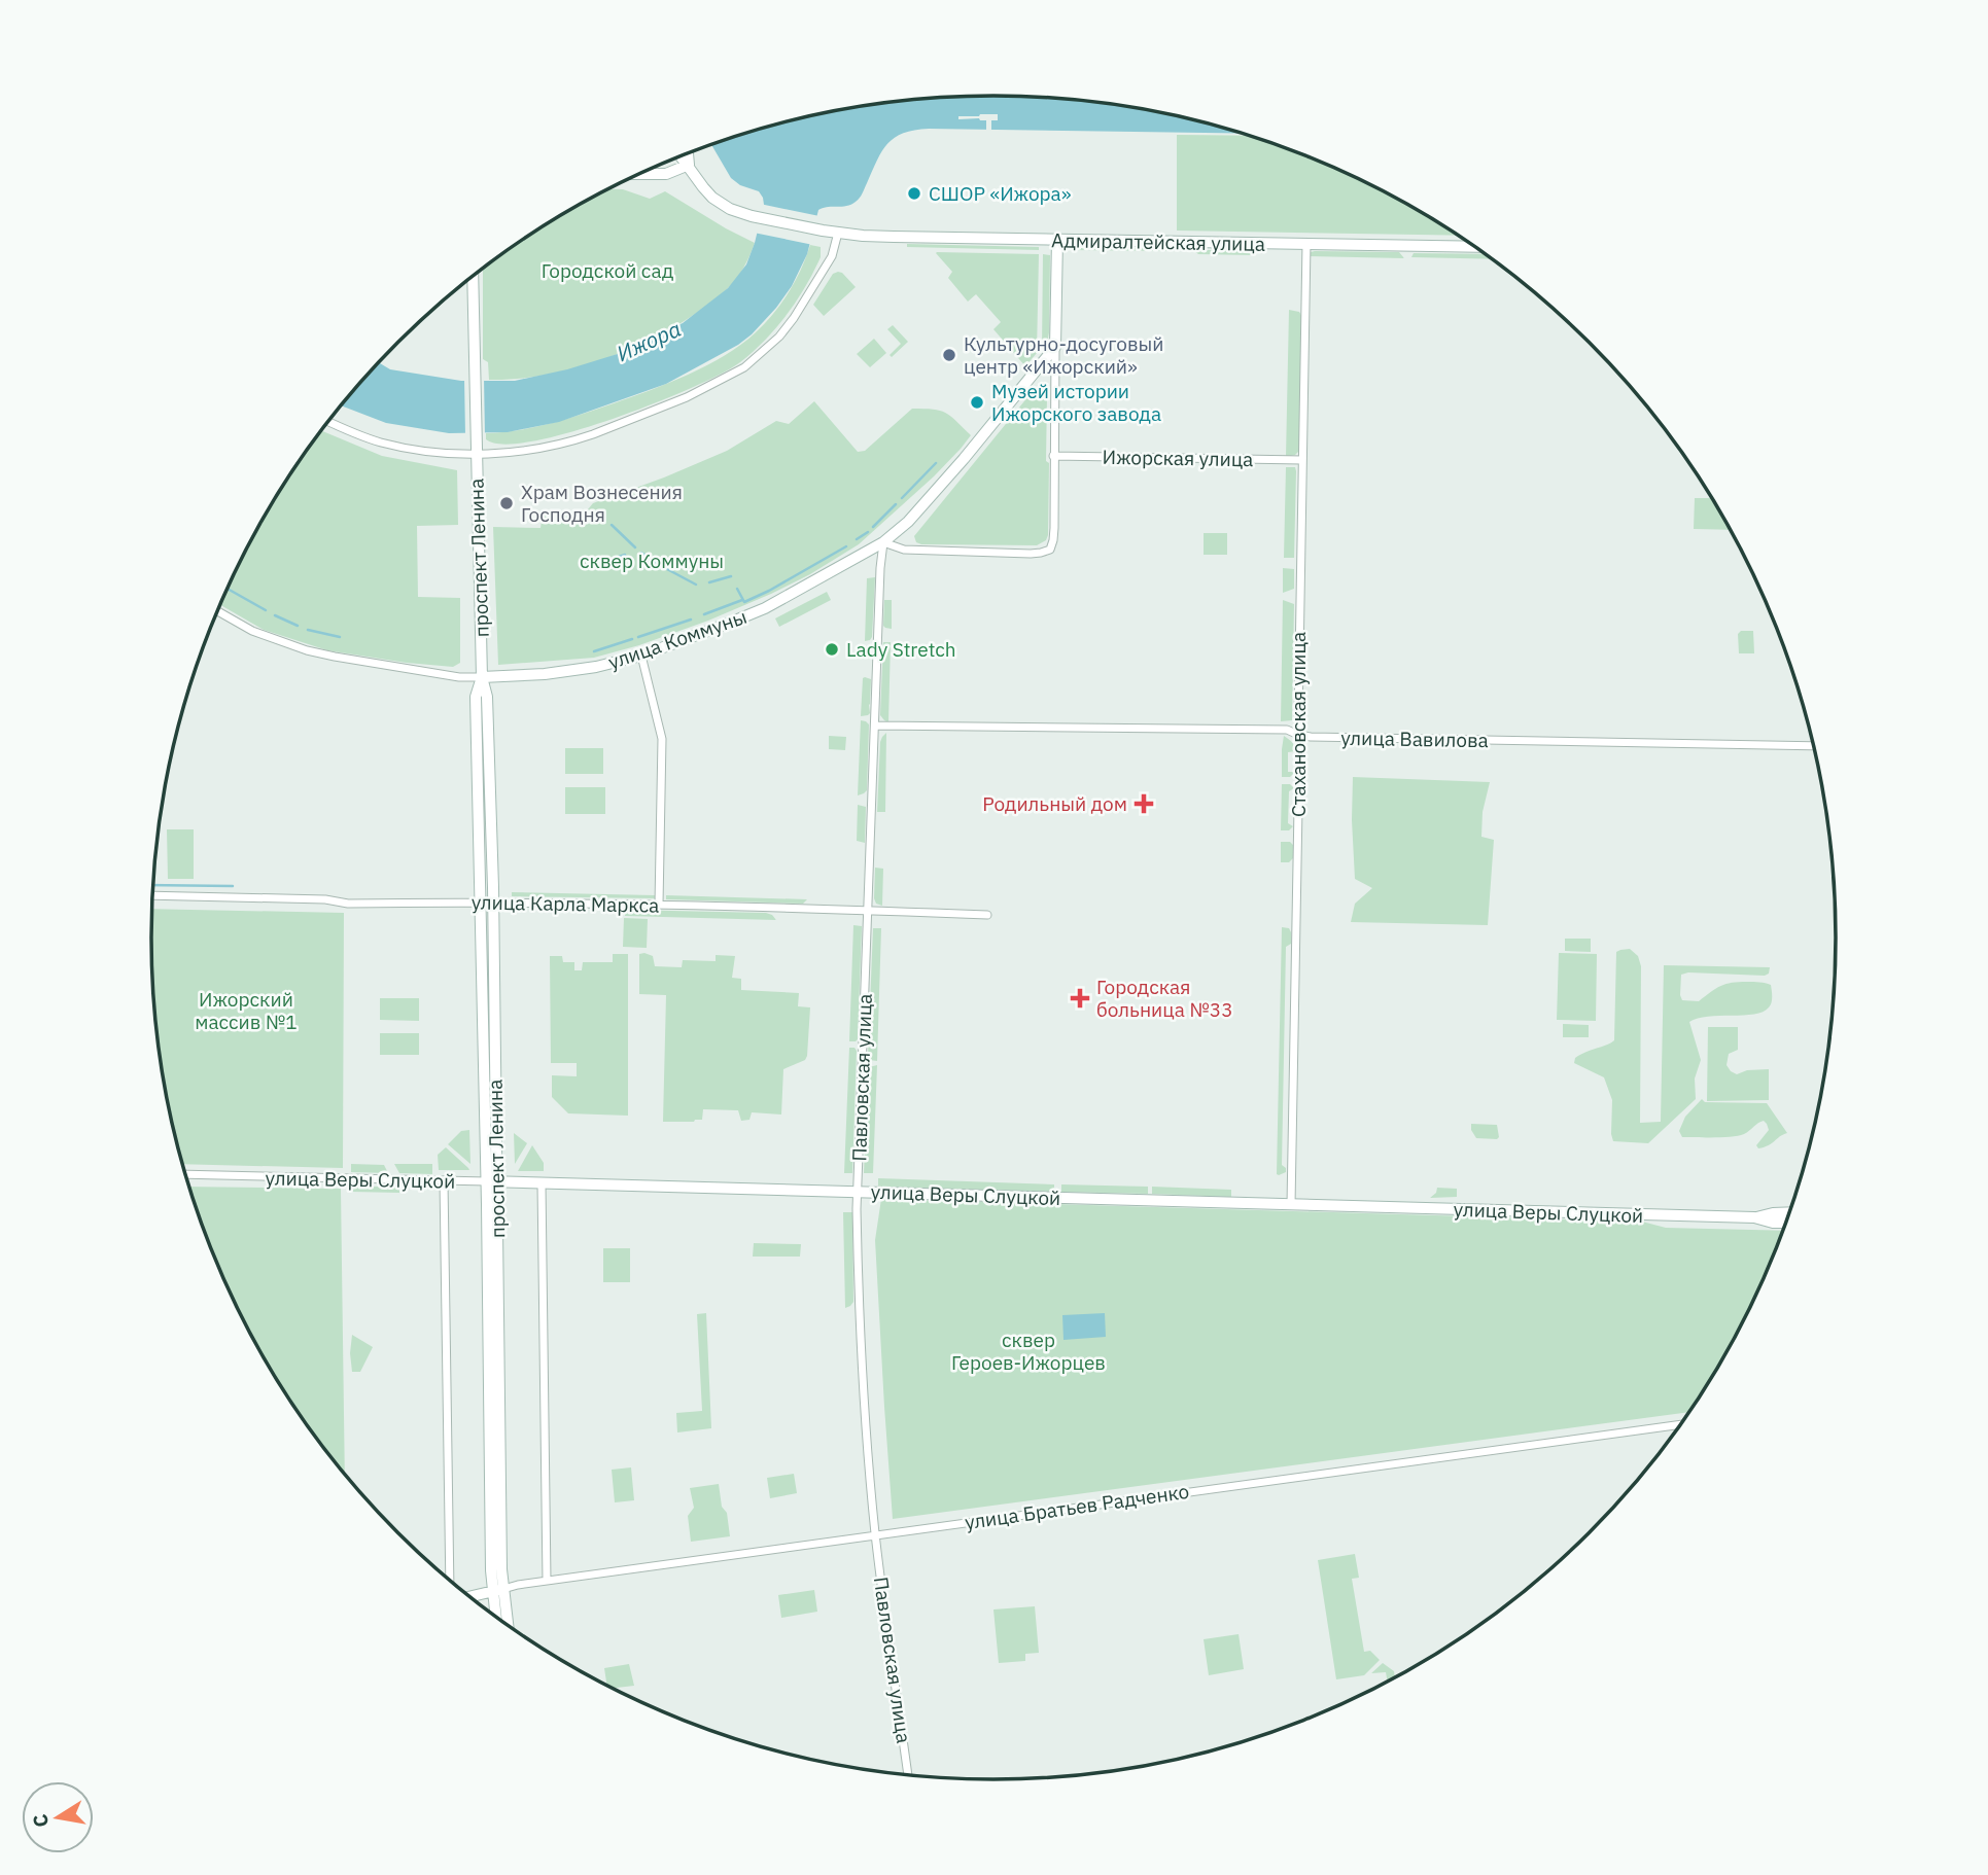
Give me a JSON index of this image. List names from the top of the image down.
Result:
{
  "streets": {
    "street": [
      "Адмиралтейская улица",
      "Ижорская улица",
      "проспект Ленина",
      "улица Коммуны",
      "Стахановская улица",
      "улица Вавилова",
      "улица Карла Маркса",
      "Павловская улица",
      "улица Веры Слуцкой",
      "улица Братьев Радченко"
    ]
  },
  "crossings": [
    ["Адмиралтейская улица", "Стахановская улица"],
    ["Ижорская улица", "Стахановская улица"],
    ["проспект Ленина", "улица Коммуны"],
    ["проспект Ленина", "улица Карла Маркса"],
    ["проспект Ленина", "улица Веры Слуцкой"],
    ["проспект Ленина", "улица Братьев Радченко"],
    ["улица Коммуны", "Павловская улица"],
    ["Стахановская улица", "улица Вавилова"],
    ["Стахановская улица", "улица Веры Слуцкой"],
    ["улица Вавилова", "Павловская улица"],
    ["улица Карла Маркса", "Павловская улица"],
    ["Павловская улица", "улица Веры Слуцкой"],
    ["Павловская улица", "улица Братьев Радченко"]
  ],
  "water": ["Ижора"],
  "parks": [
    "Городской сад",
    "сквер Коммуны",
    "Ижорский массив №1",
    "сквер Героев-Ижорцев"
  ],
  "places": {
    "other": [
      "СШОР «Ижора»",
      "Культурно-досуговый центр «Ижорский»",
      "Музей истории Ижорского завода",
      "Храм Вознесения Господня",
      "Lady Stretch"
    ],
    "health": ["Родильный дом", "Городская больница №33"]
  },
  "north": "left"
}
